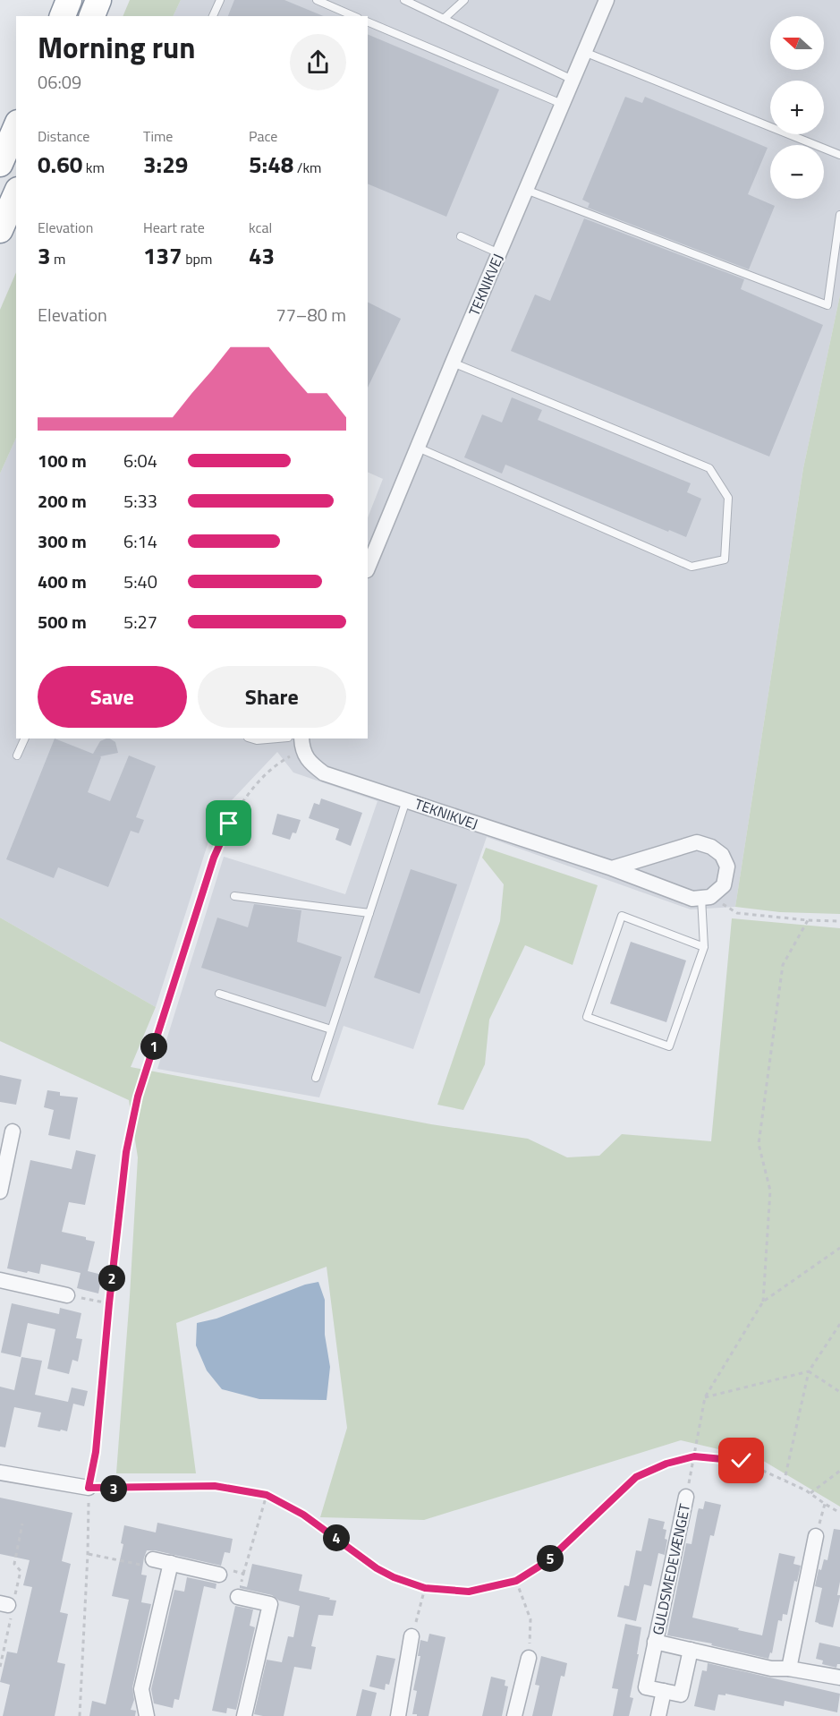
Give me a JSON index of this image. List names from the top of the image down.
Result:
{
  "streets": {
    "street": ["TEKNIKVEJ", "GULDSMEDEVÆNGET"]
  },
  "north": "left",
  "page": {
    "map_buttons": ["+", "−"],
    "heading": ["Morning run", "06:09"],
    "stats": [
      ["Distance", "0.60 km"],
      ["Time", "3:29"],
      ["Pace", "5:48 /km"],
      ["Elevation", "3 m"],
      ["Heart rate", "137 bpm"],
      ["kcal", "43"]
    ],
    "chart": ["Elevation", "77–80 m"],
    "list": [
      {
        "name": "100 m",
        "note": "6:04"
      },
      {
        "name": "200 m",
        "note": "5:33"
      },
      {
        "name": "300 m",
        "note": "6:14"
      },
      {
        "name": "400 m",
        "note": "5:40"
      },
      {
        "name": "500 m",
        "note": "5:27"
      }
    ],
    "buttons": ["Save", "Share"],
    "pins": [
      "1",
      "2",
      "3",
      "4",
      "5"
    ]
  }
}
